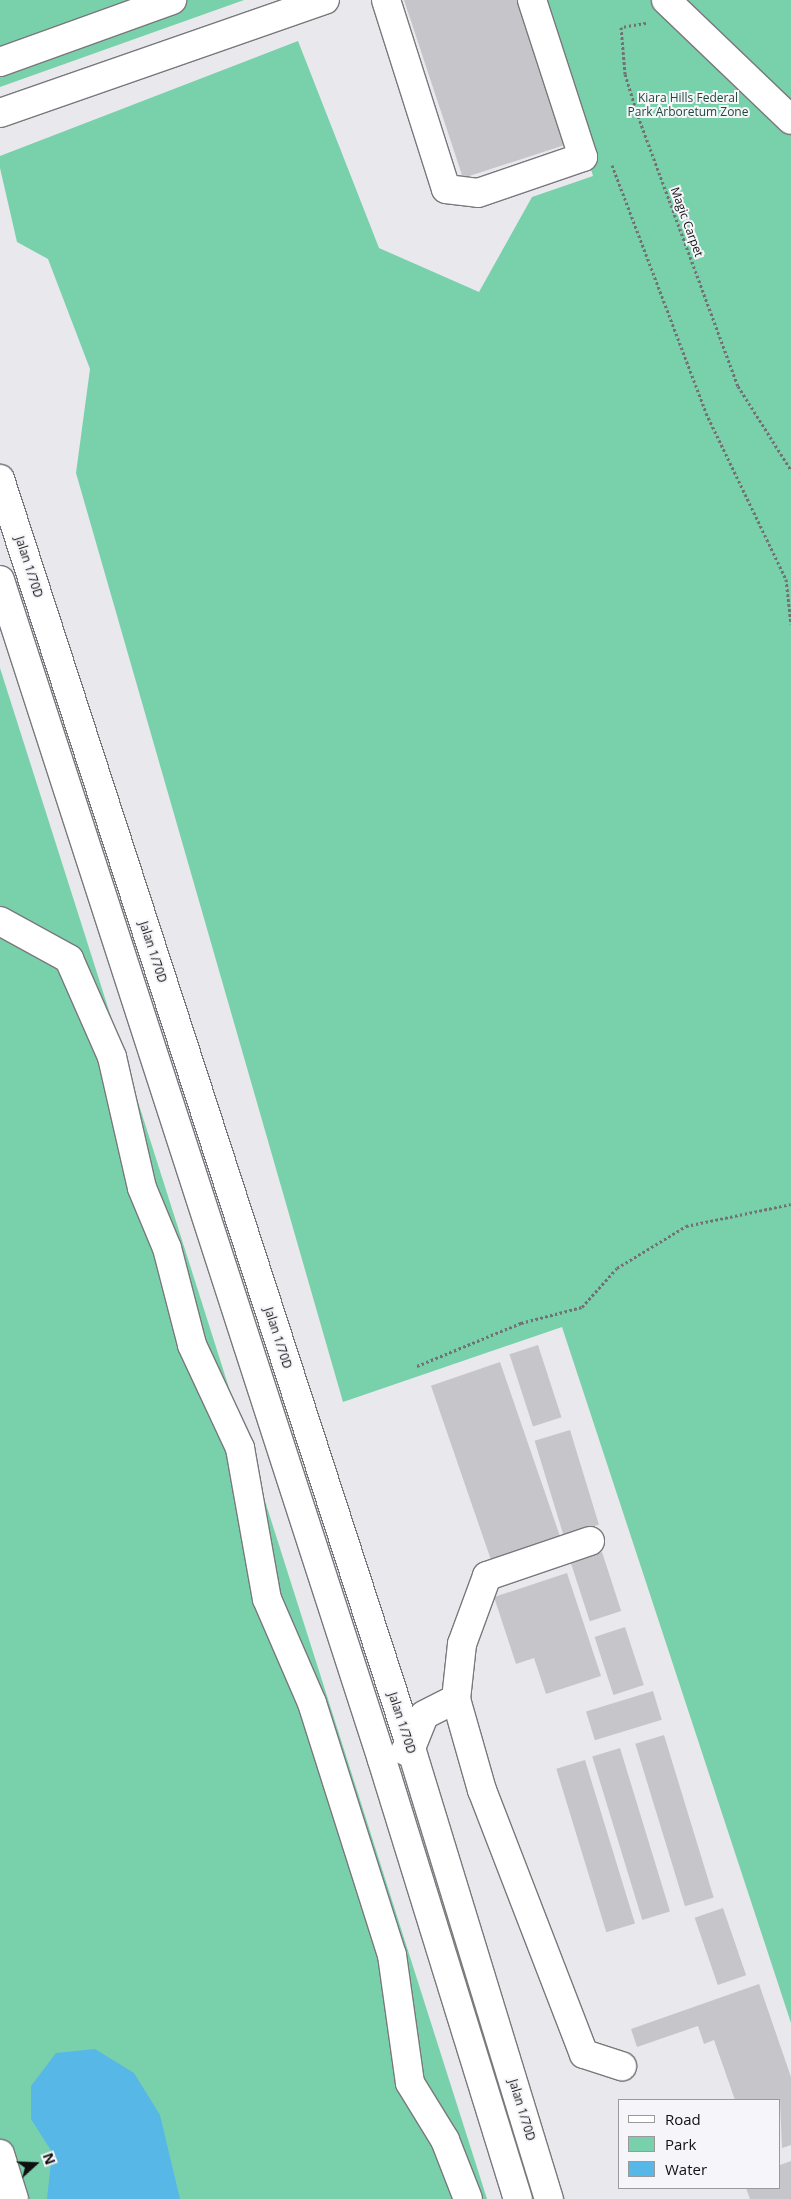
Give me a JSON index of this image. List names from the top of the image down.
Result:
{
  "streets": {
    "street": ["Jalan 1/70D"],
    "path": ["Magic Carpet"]
  },
  "parks": ["Kiara Hills Federal Park Arboretum Zone"],
  "legend": ["Road", "Park", "Water"],
  "north": "right"
}
